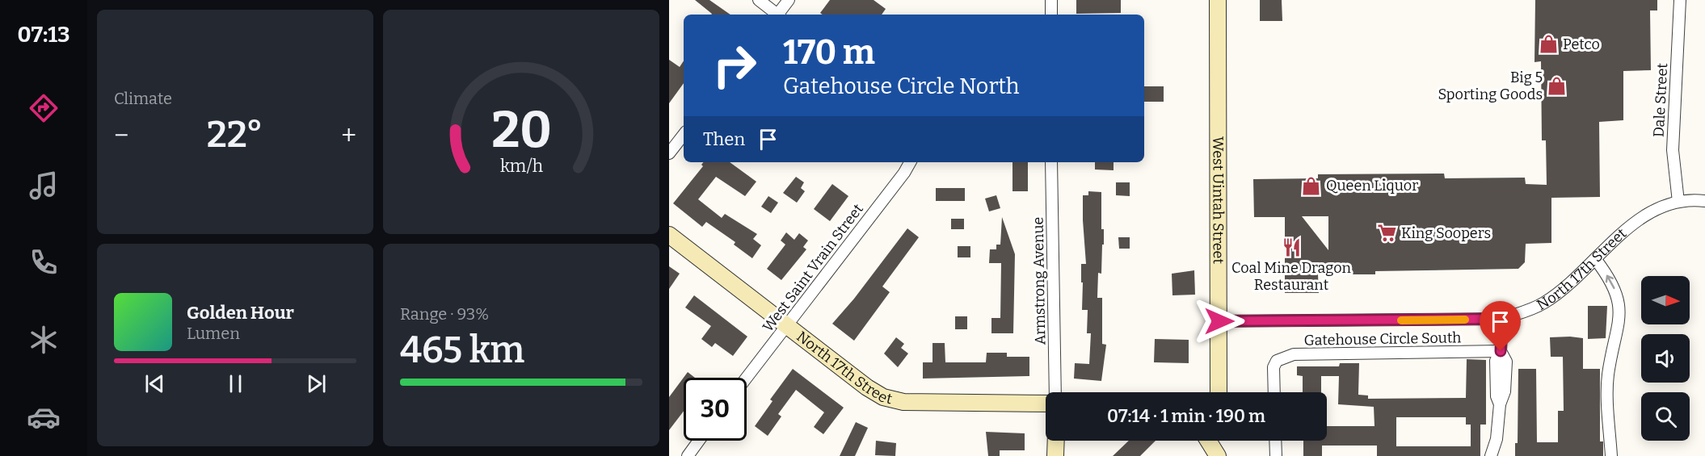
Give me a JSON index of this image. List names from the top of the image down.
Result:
{
  "streets": {
    "street": [
      "Dale Street",
      "West Uintah Street",
      "North 17th Street",
      "West Saint Vrain Street",
      "Armstrong Avenue",
      "Gatehouse Circle South"
    ]
  },
  "crossings": [
    ["Dale Street", "North 17th Street"],
    ["West Uintah Street", "North 17th Street"],
    ["North 17th Street", "West Saint Vrain Street"]
  ],
  "places": {
    "shop": ["Petco", "Big 5 Sporting Goods", "Queen Liquor"],
    "supermarket": ["King Soopers"],
    "restaurant": ["Coal Mine Dragon Restaurant"]
  },
  "north": "right",
  "page": {
    "tabs": "07:13",
    "tile": [
      "Climate",
      ["Range · 93%", "465 km"]
    ],
    "turn": ["170 m", "Gatehouse Circle North"],
    "heat": ["−", "22°", "+"],
    "then": "Then",
    "song": ["Golden Hour", "Lumen"],
    "limit": "30",
    "trip": "07:14 · 1 min · 190 m",
    "gauge": ["20", "km/h"]
  }
}
